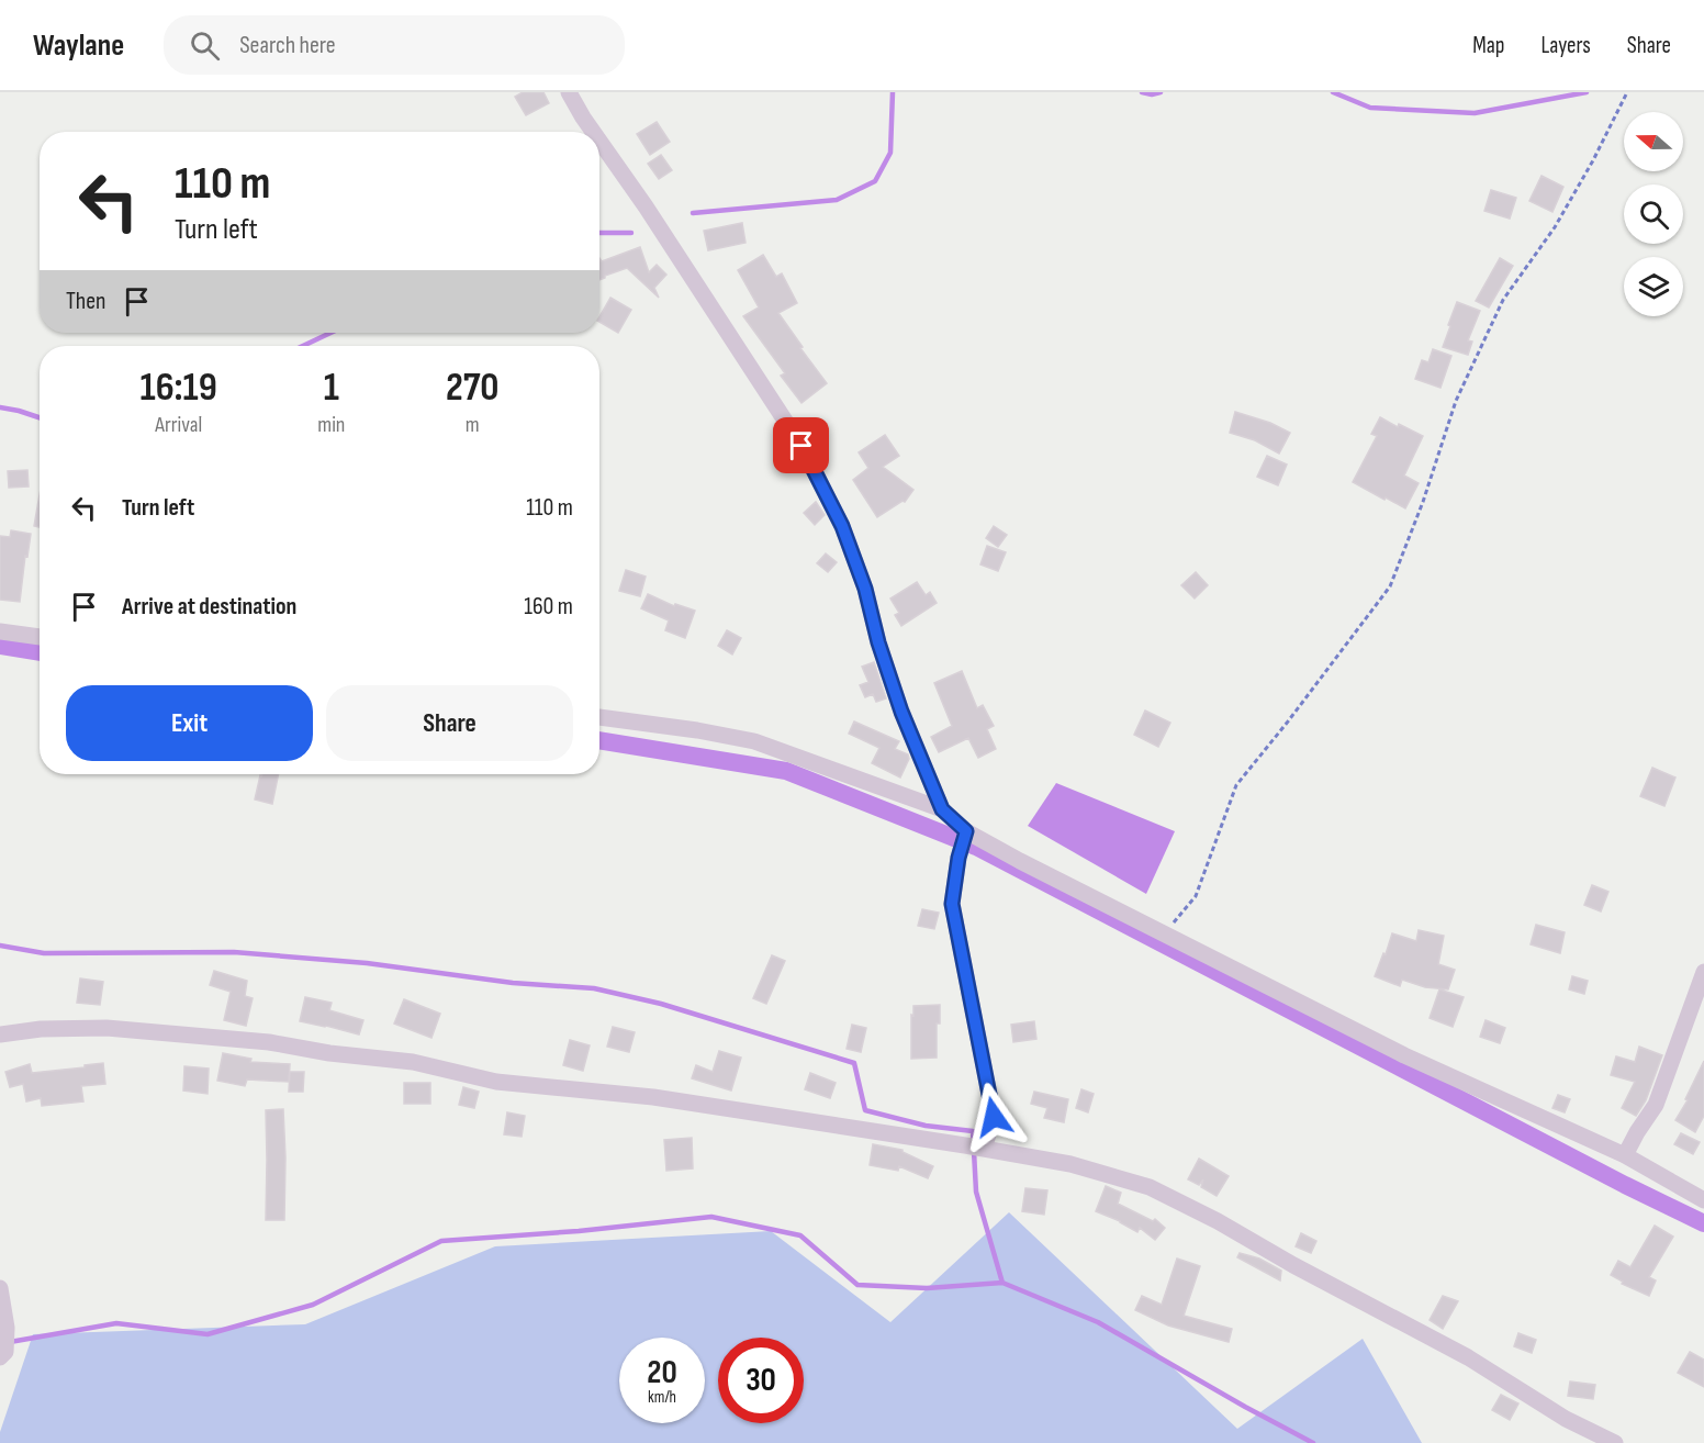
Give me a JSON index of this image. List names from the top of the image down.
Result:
{
  "north": "left",
  "page": {
    "header": "Waylane",
    "search": "Search here",
    "nav": ["Map", "Layers", "Share"],
    "turn": ["110 m", "Turn left"],
    "then": "Then",
    "eta": [
      "16:19",
      "Arrival",
      "1",
      "min",
      "270",
      "m"
    ],
    "list": [
      {
        "name": "Turn left",
        "value": "110 m"
      },
      {
        "name": "Arrive at destination",
        "value": "160 m"
      }
    ],
    "buttons": ["Exit", "Share"],
    "speed": "20 km/h",
    "limit": "30"
  }
}
